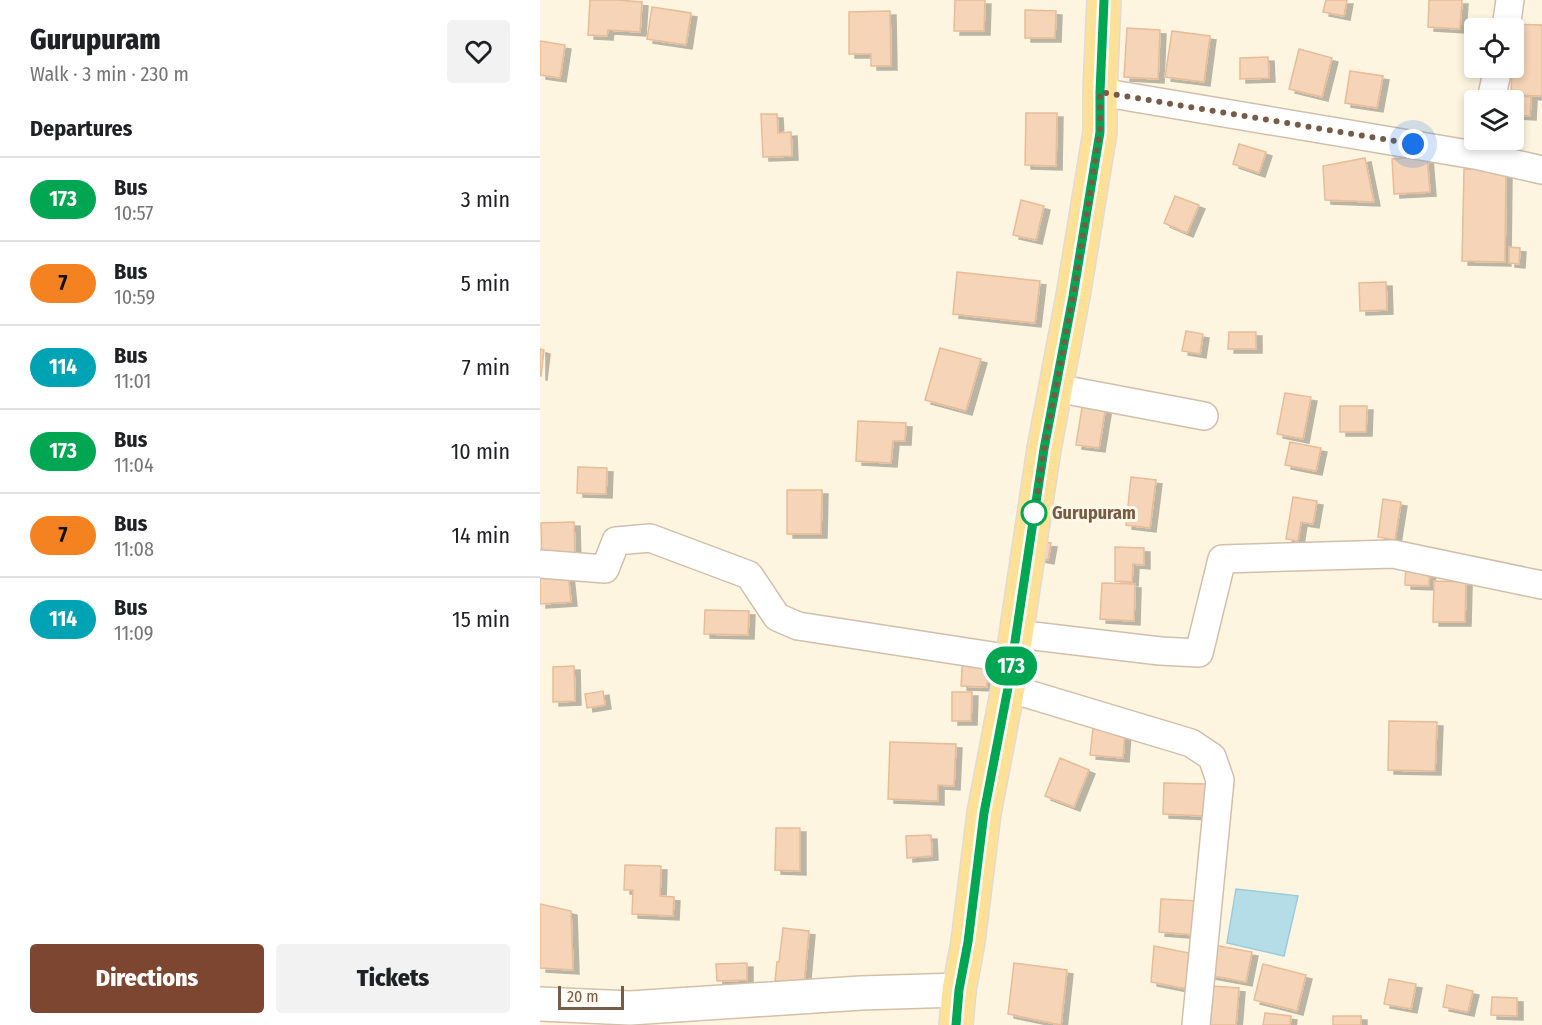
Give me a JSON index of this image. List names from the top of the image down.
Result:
{
  "places": ["Gurupuram"],
  "lines": ["bus line 173"],
  "scale_bar": "20 m",
  "page": {
    "heading": [
      ["Gurupuram", "Walk · 3 min · 230 m"],
      "Departures"
    ],
    "on_map": "173",
    "list": [
      {
        "mark": "173",
        "name": "Bus",
        "note": "10:57",
        "value": "3 min"
      },
      {
        "mark": "7",
        "name": "Bus",
        "note": "10:59",
        "value": "5 min"
      },
      {
        "mark": "114",
        "name": "Bus",
        "note": "11:01",
        "value": "7 min"
      },
      {
        "mark": "173",
        "name": "Bus",
        "note": "11:04",
        "value": "10 min"
      },
      {
        "mark": "7",
        "name": "Bus",
        "note": "11:08",
        "value": "14 min"
      },
      {
        "mark": "114",
        "name": "Bus",
        "note": "11:09",
        "value": "15 min"
      }
    ],
    "buttons": ["Directions", "Tickets"],
    "scale": "20 m"
  }
}
